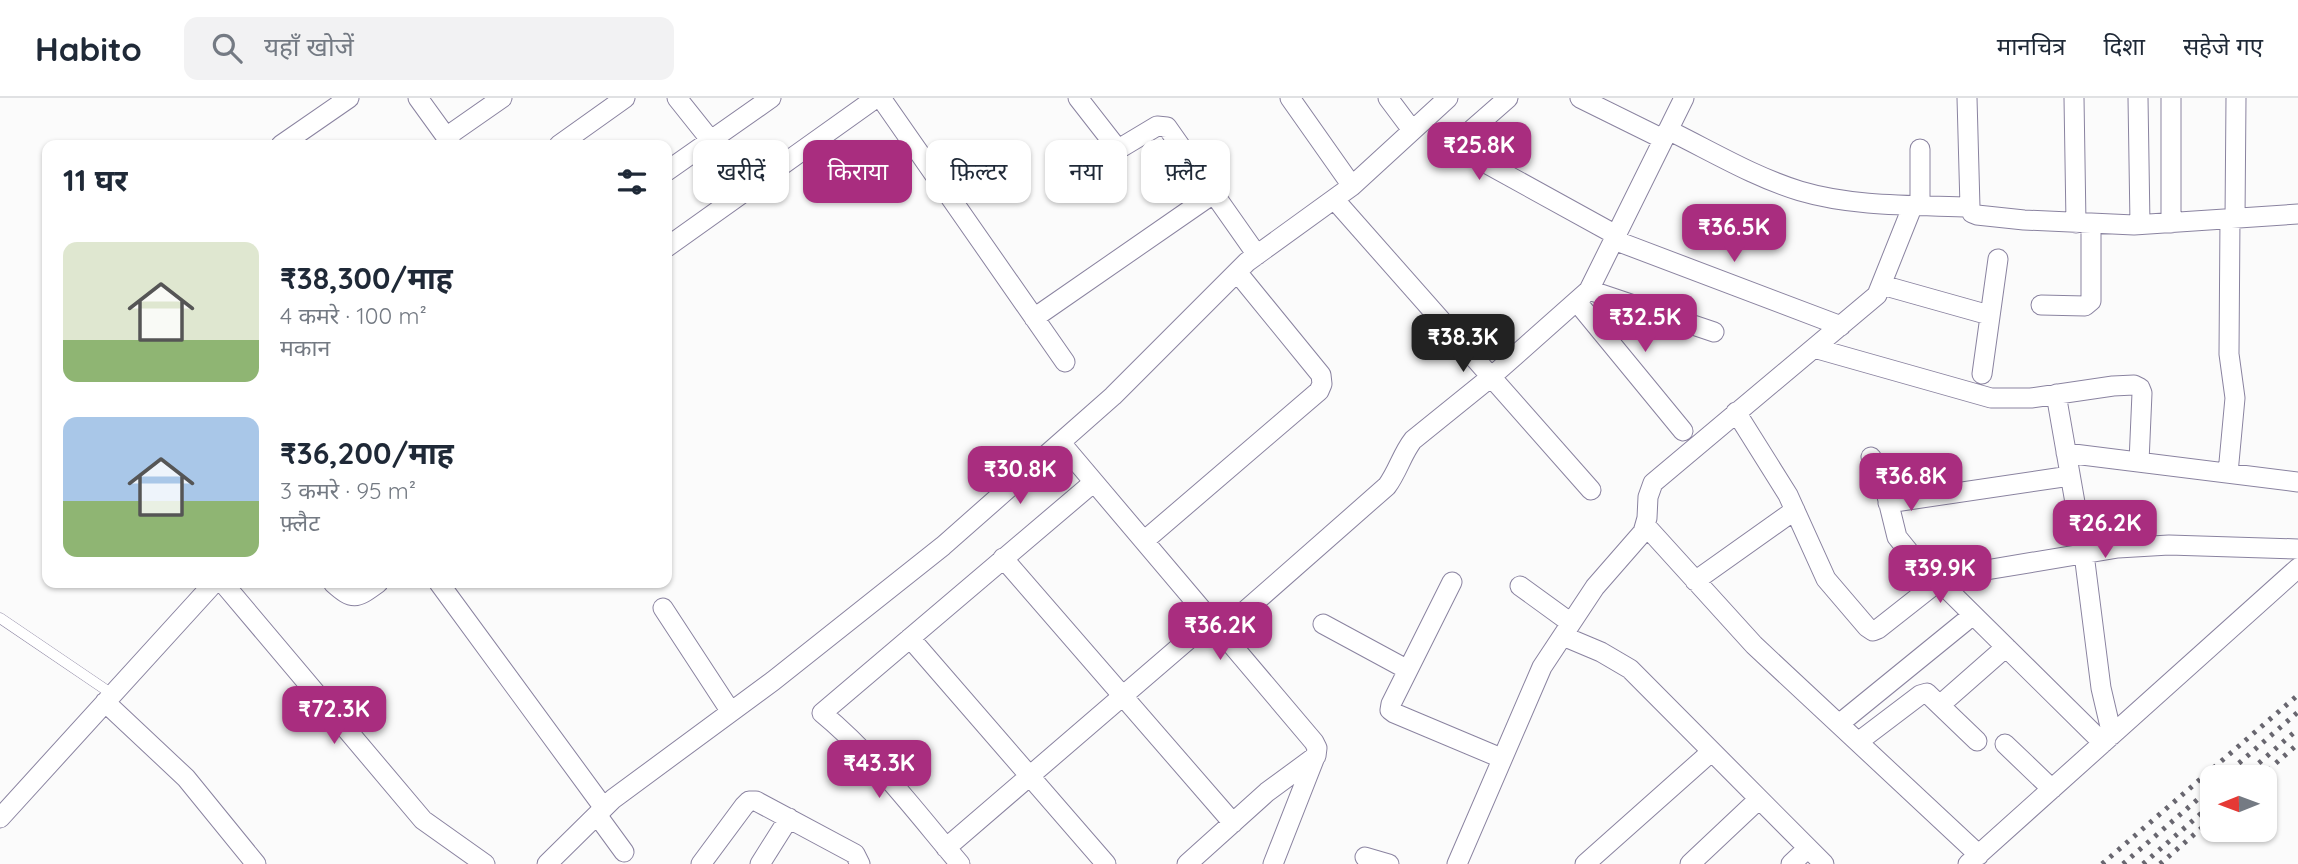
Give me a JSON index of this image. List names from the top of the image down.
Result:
{
  "north": "left",
  "page": {
    "header": "Habito",
    "search": "यहाँ खोजें",
    "nav": ["मानचित्र", "दिशा", "सहेजे गए"],
    "price": [
      "₹25.8K",
      "₹36.5K",
      "₹32.5K",
      "₹38.3K",
      "₹30.8K",
      "₹36.8K",
      "₹26.2K",
      "₹39.9K",
      "₹36.2K",
      "₹72.3K",
      "₹43.3K"
    ],
    "chip": [
      "खरीदें",
      "किराया",
      "फ़िल्टर",
      "नया",
      "फ़्लैट"
    ],
    "heading": "11 घर",
    "list": [
      {
        "name": "₹38,300/माह",
        "note": "4 कमरे · 100 m² · मकान"
      },
      {
        "name": "₹36,200/माह",
        "note": "3 कमरे · 95 m² · फ़्लैट"
      }
    ]
  }
}
